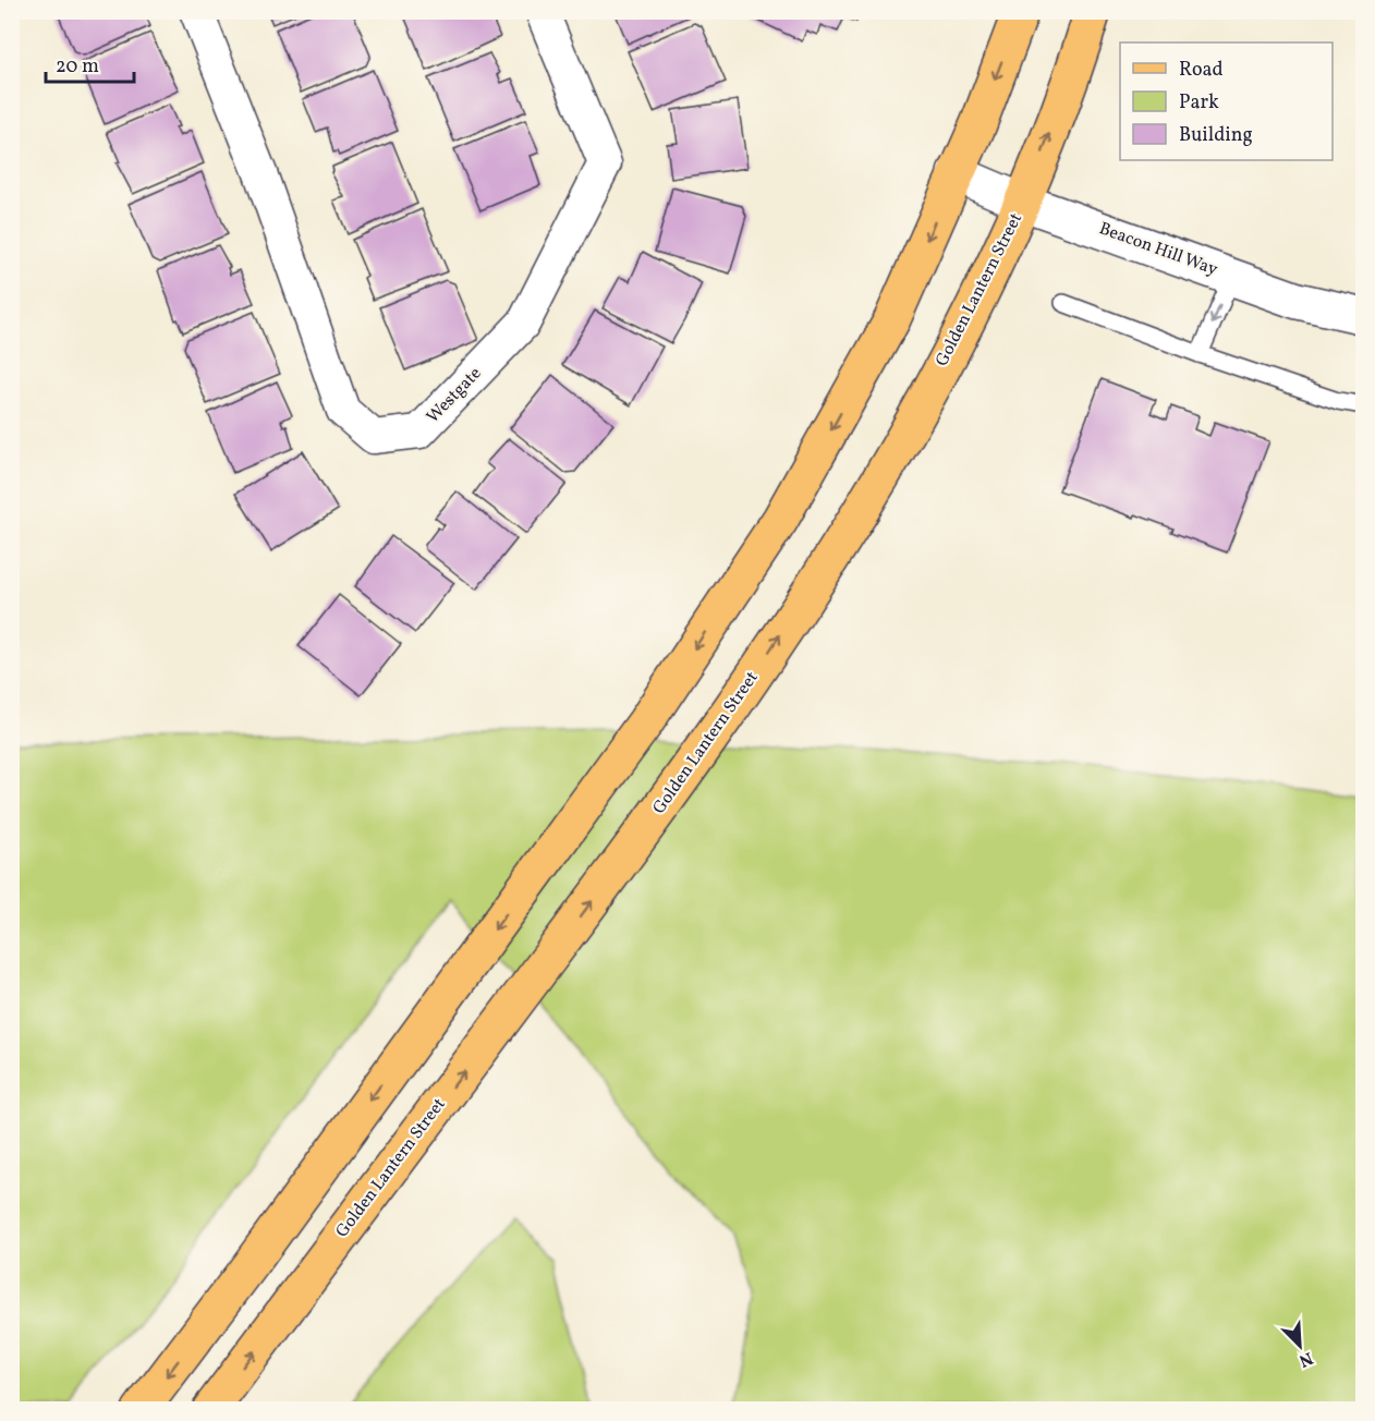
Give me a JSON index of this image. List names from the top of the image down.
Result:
{
  "streets": {
    "main road": ["Golden Lantern Street"],
    "street": ["Beacon Hill Way", "Westgate"]
  },
  "crossings": [
    ["Beacon Hill Way", "Golden Lantern Street"]
  ],
  "legend": ["Road", "Park", "Building"],
  "scale_bar": "20 m",
  "north": "bottom right"
}
